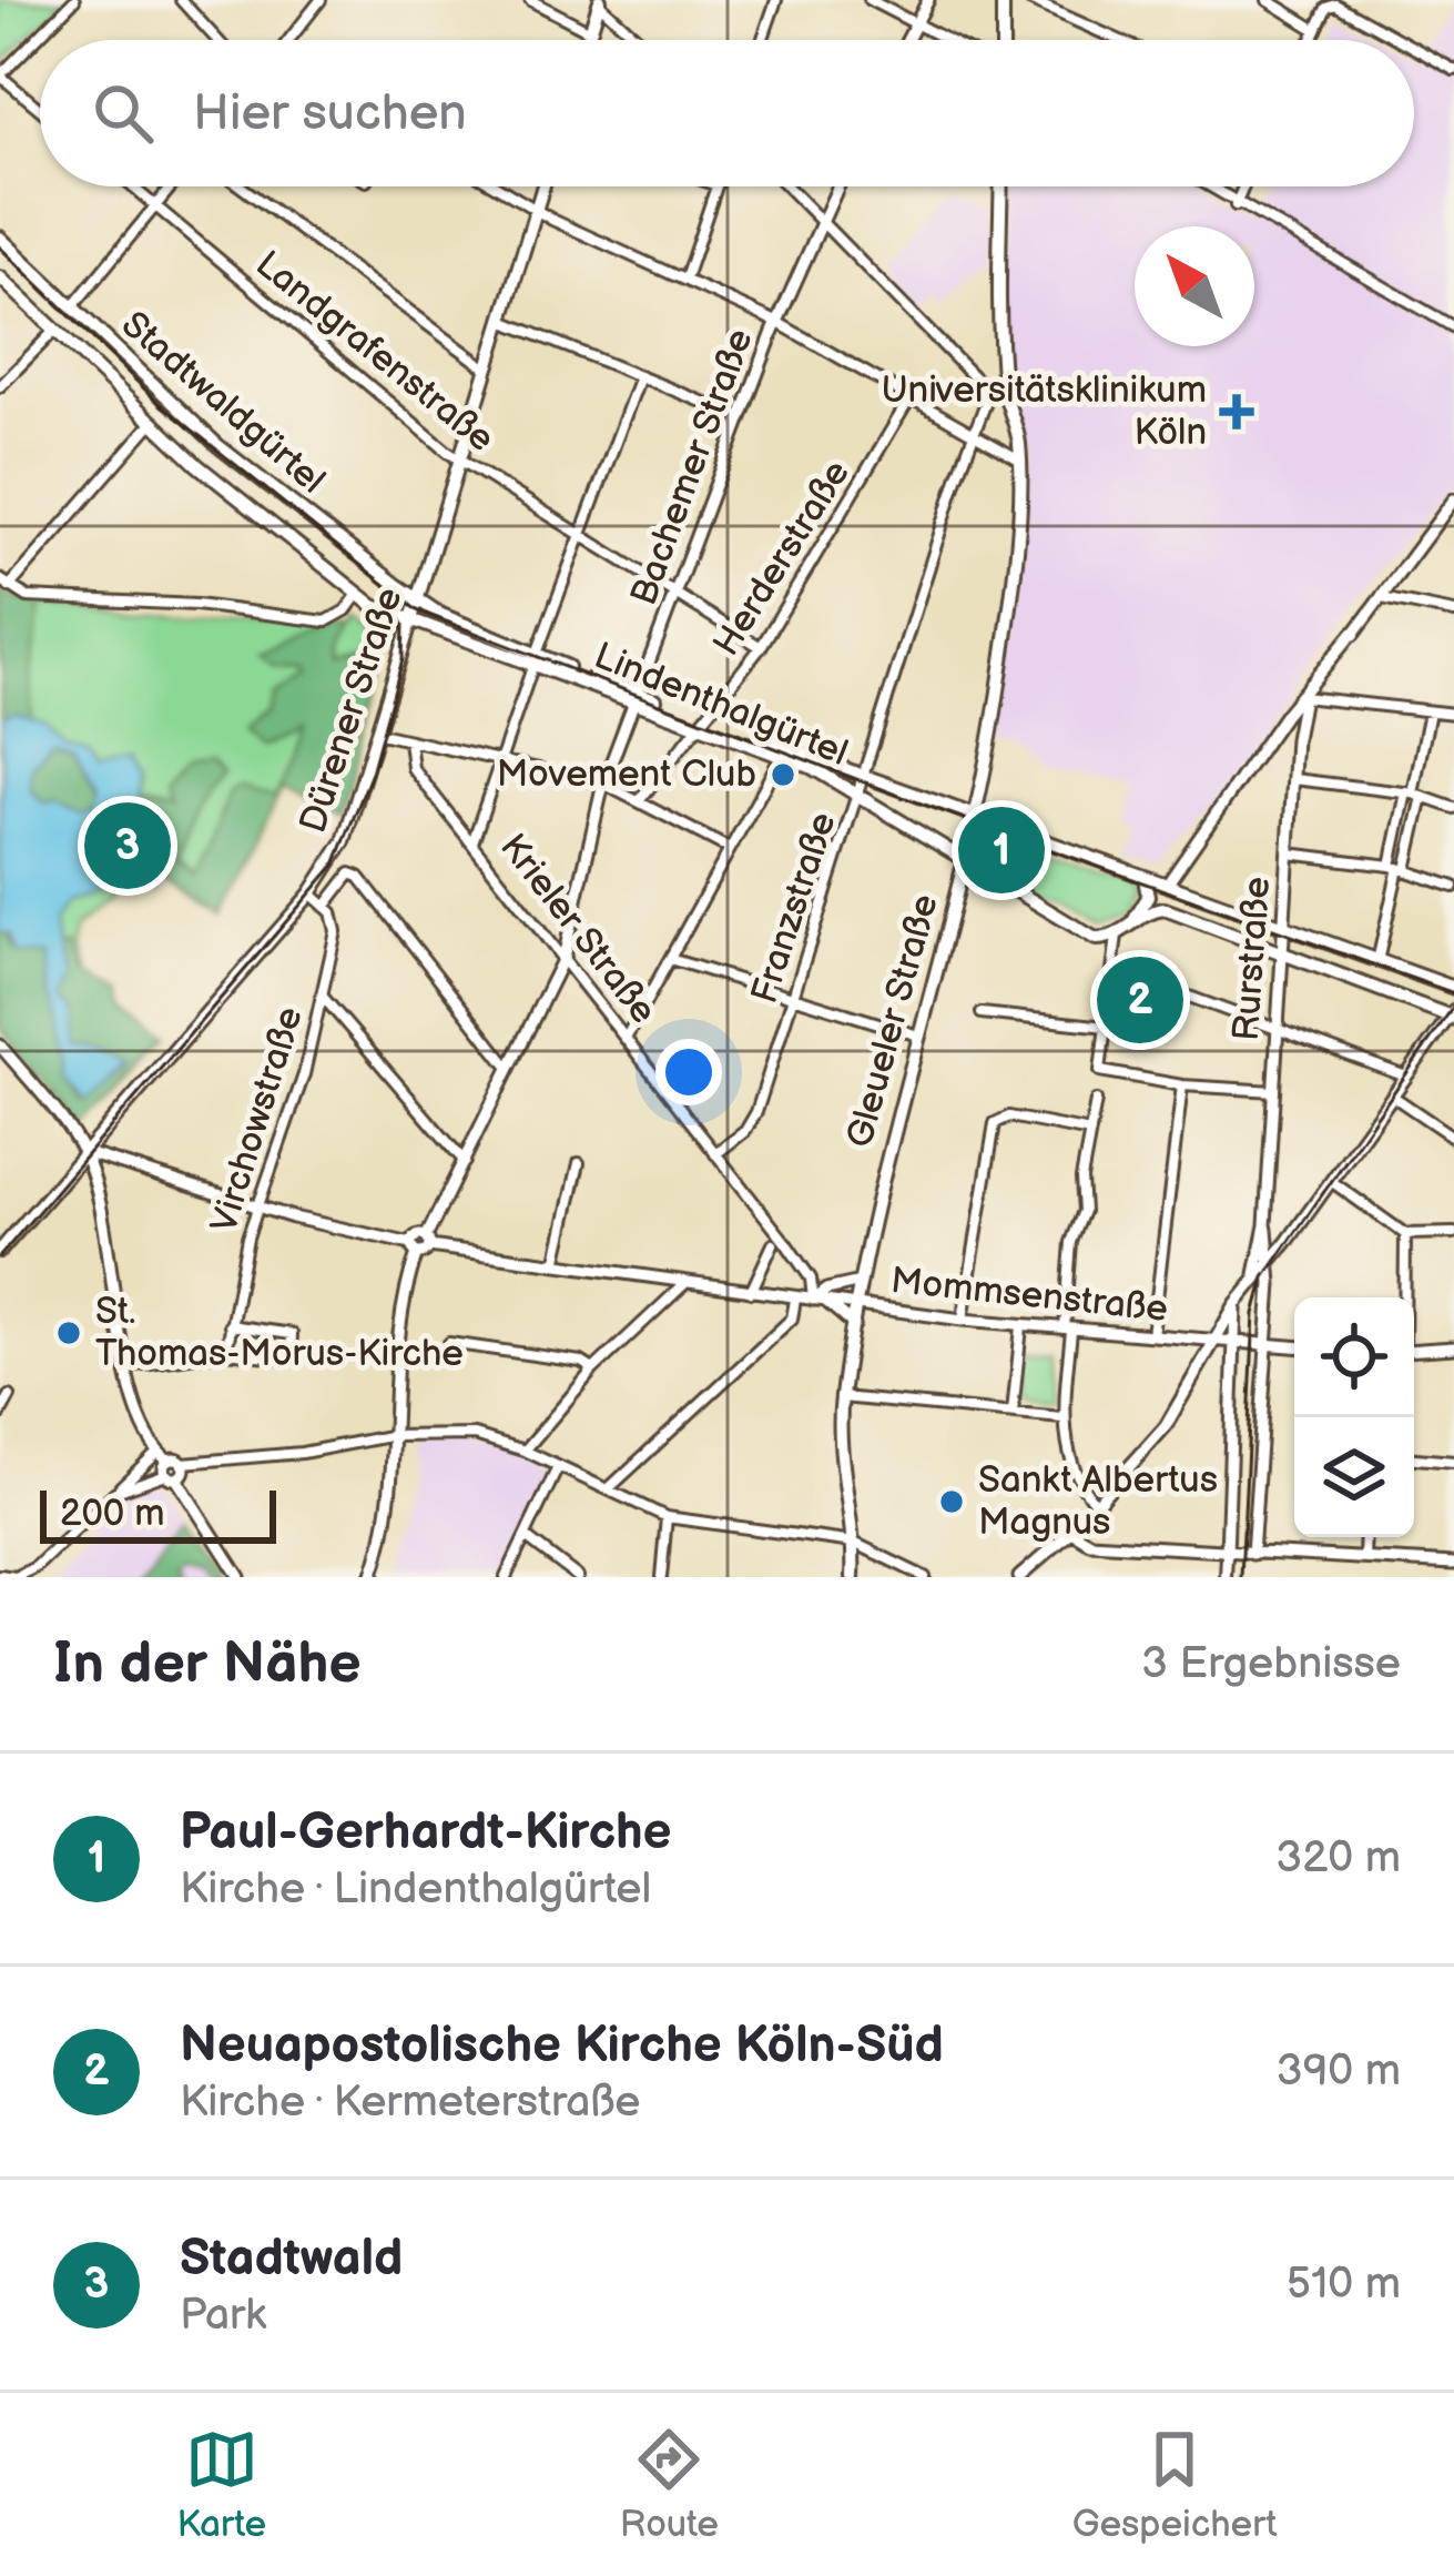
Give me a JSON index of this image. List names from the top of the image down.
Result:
{
  "streets": {
    "main road": [
      "Stadtwaldgürtel",
      "Lindenthalgürtel",
      "Dürener Straße",
      "Gleueler Straße"
    ],
    "street": [
      "Landgrafenstraße",
      "Bachemer Straße",
      "Herderstraße",
      "Franzstraße",
      "Krieler Straße",
      "Rurstraße",
      "Virchowstraße",
      "Mommsenstraße"
    ]
  },
  "crossings": [
    ["Landgrafenstraße", "Bachemer Straße"],
    ["Landgrafenstraße", "Herderstraße"],
    ["Landgrafenstraße", "Dürener Straße"],
    ["Stadtwaldgürtel", "Lindenthalgürtel"],
    ["Stadtwaldgürtel", "Dürener Straße"],
    ["Bachemer Straße", "Lindenthalgürtel"],
    ["Bachemer Straße", "Krieler Straße"],
    ["Bachemer Straße", "Mommsenstraße"],
    ["Herderstraße", "Lindenthalgürtel"],
    ["Lindenthalgürtel", "Dürener Straße"],
    ["Lindenthalgürtel", "Franzstraße"],
    ["Lindenthalgürtel", "Rurstraße"],
    ["Lindenthalgürtel", "Gleueler Straße"],
    ["Dürener Straße", "Mommsenstraße"],
    ["Franzstraße", "Krieler Straße"],
    ["Franzstraße", "Gleueler Straße"],
    ["Krieler Straße", "Mommsenstraße"],
    ["Rurstraße", "Mommsenstraße"],
    ["Gleueler Straße", "Mommsenstraße"],
    ["Virchowstraße", "Mommsenstraße"]
  ],
  "places": {
    "health": ["Universitätsklinikum Köln"],
    "other": ["Movement Club", "St. Thomas-Morus-Kirche", "Sankt Albertus Magnus"]
  },
  "scale_bar": "200 m",
  "north": "top left",
  "page": {
    "search": "Hier suchen",
    "pins": ["3", "1", "2"],
    "scale": "200 m",
    "heading": ["In der Nähe", "3 Ergebnisse"],
    "list": [
      {
        "mark": "1",
        "name": "Paul-Gerhardt-Kirche",
        "note": "Kirche · Lindenthalgürtel",
        "value": "320 m"
      },
      {
        "mark": "2",
        "name": "Neuapostolische Kirche Köln-Süd",
        "note": "Kirche · Kermeterstraße",
        "value": "390 m"
      },
      {
        "mark": "3",
        "name": "Stadtwald",
        "note": "Park",
        "value": "510 m"
      }
    ],
    "nav": ["Karte", "Route", "Gespeichert"]
  }
}
